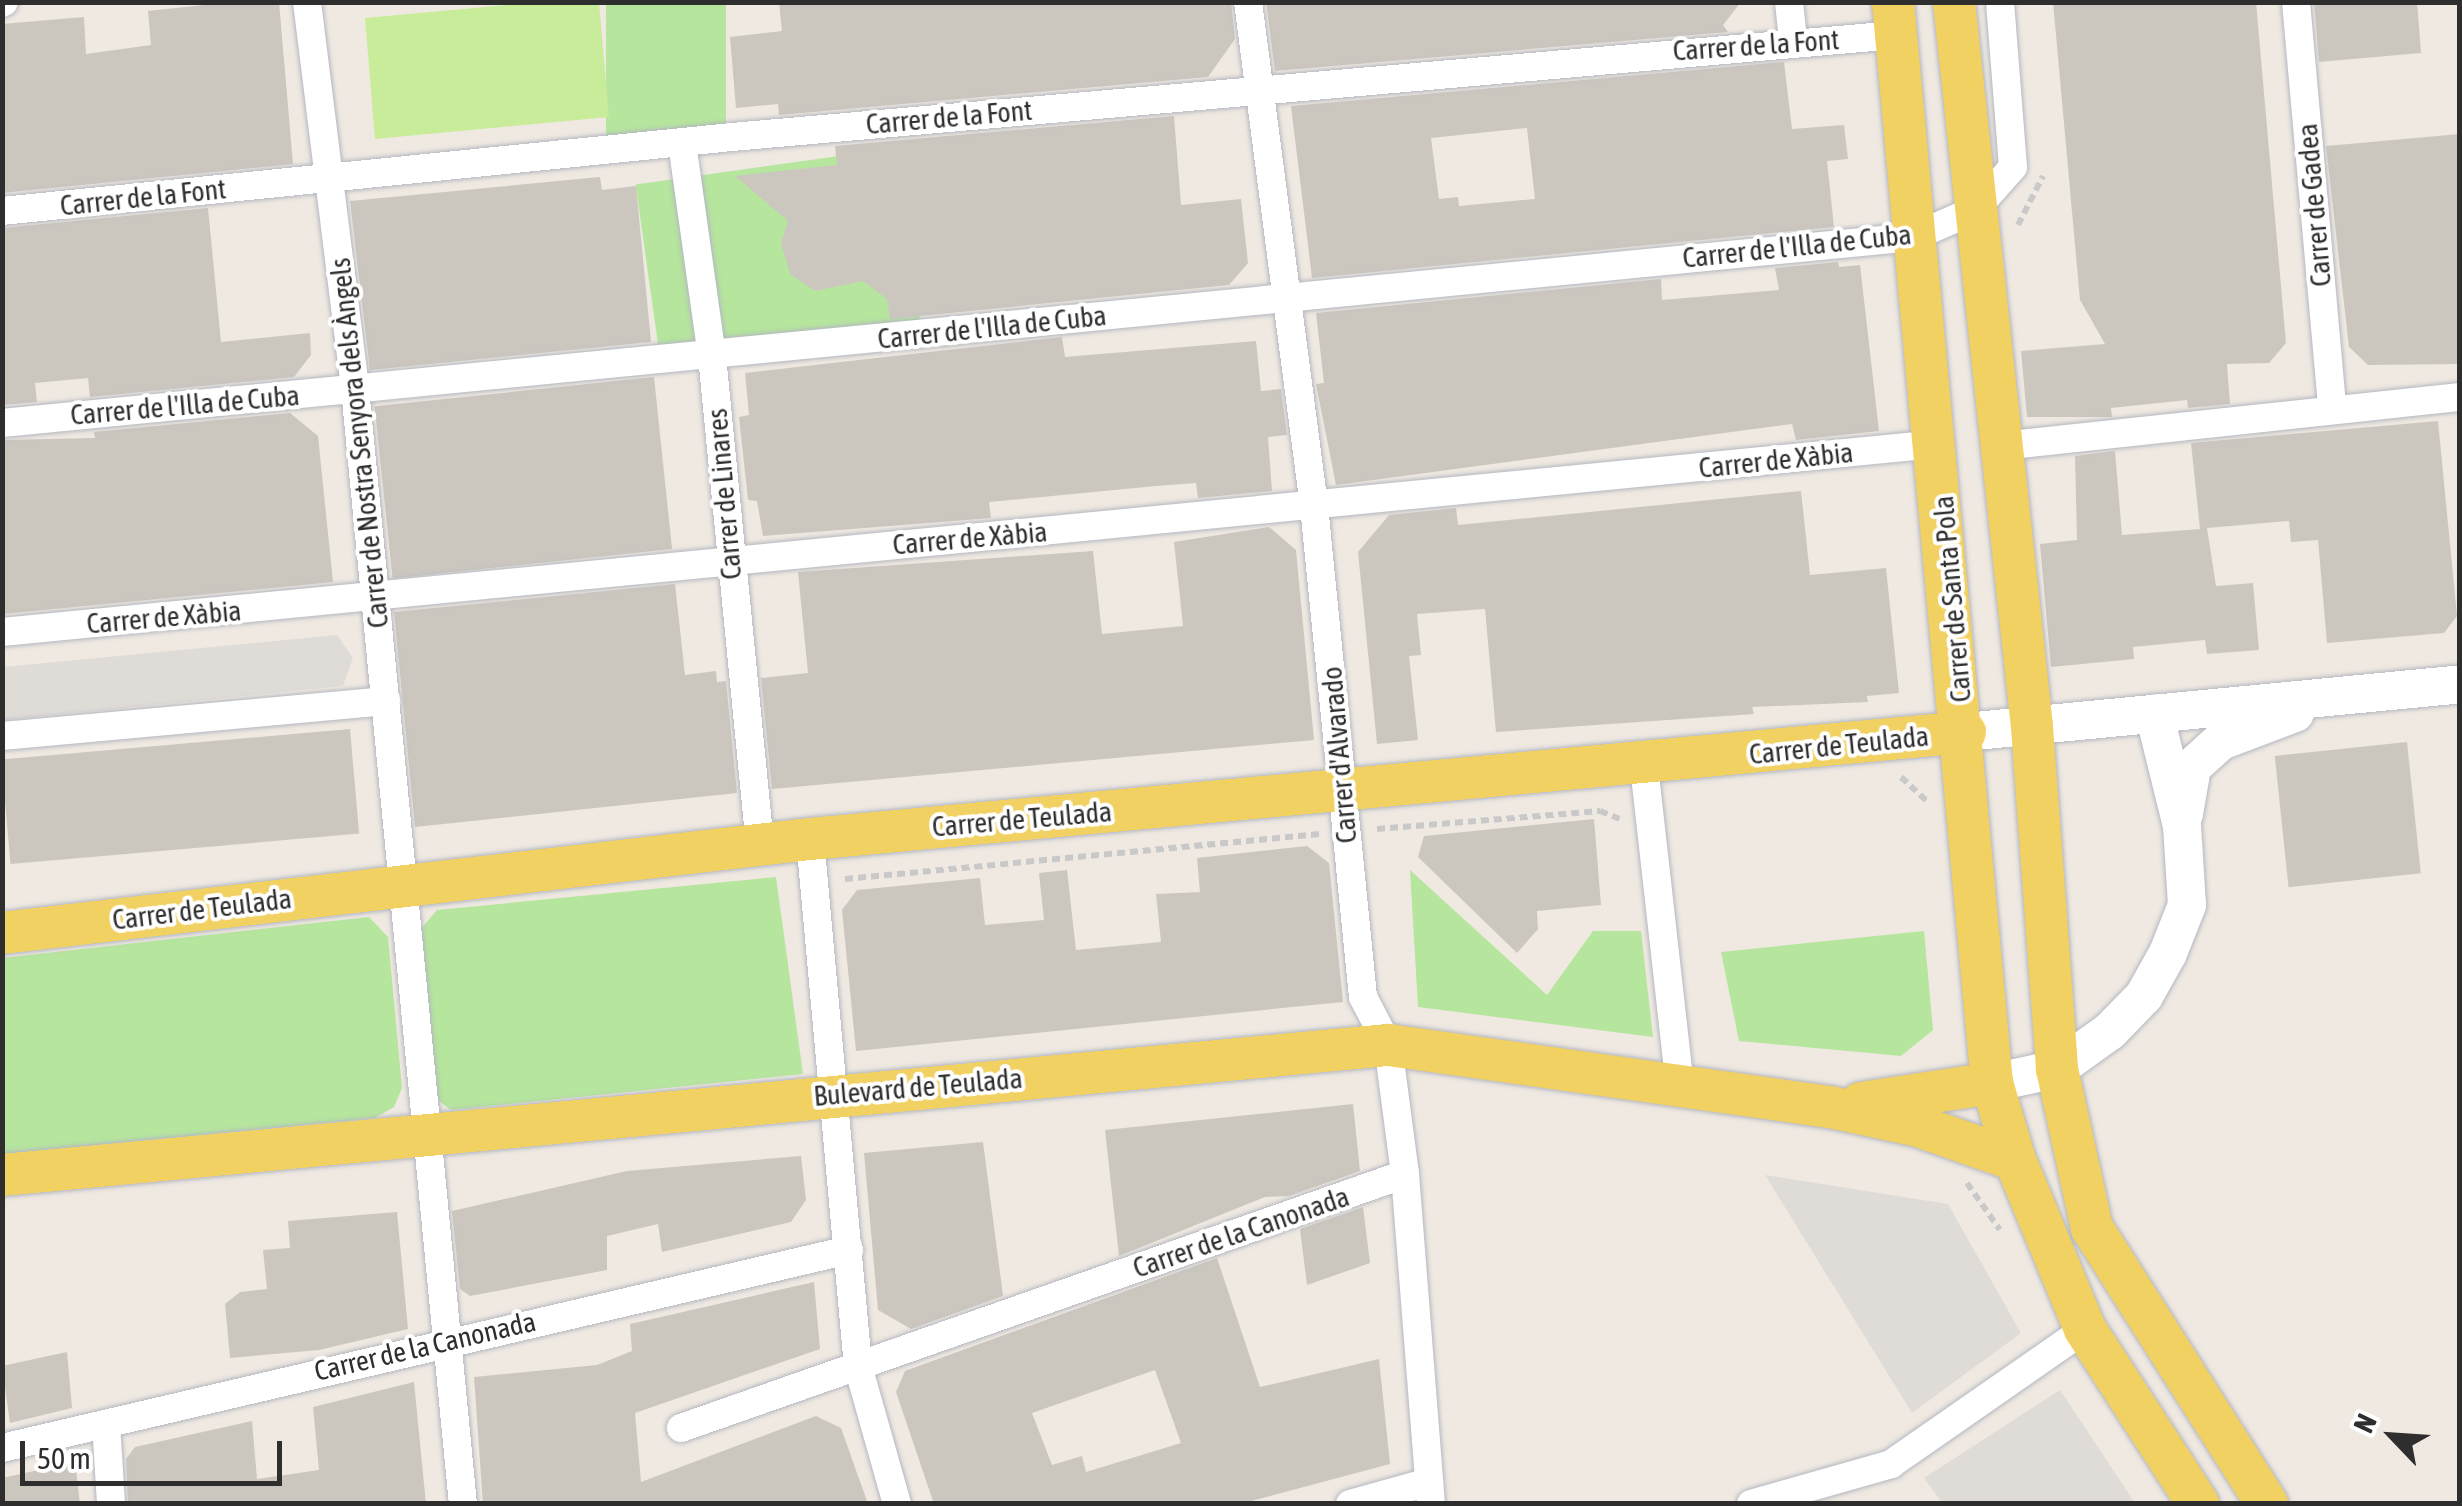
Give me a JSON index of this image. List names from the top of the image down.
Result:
{
  "streets": {
    "main road": ["Carrer de Santa Pola", "Carrer de Teulada", "Bulevard de Teulada"],
    "street": [
      "Carrer de la Font",
      "Carrer de Gadea",
      "Carrer de l'Illa de Cuba",
      "Carrer de Nostra Senyora dels Àngels",
      "Carrer de Xàbia",
      "Carrer de Linares",
      "Carrer d'Alvarado",
      "Carrer de la Canonada"
    ]
  },
  "crossings": [
    ["Carrer de la Font", "Carrer de Nostra Senyora dels Àngels"],
    ["Carrer de la Font", "Carrer de Linares"],
    ["Carrer de la Font", "Carrer de Santa Pola"],
    ["Carrer de la Font", "Carrer d'Alvarado"],
    ["Carrer de l'Illa de Cuba", "Carrer de Nostra Senyora dels Àngels"],
    ["Carrer de l'Illa de Cuba", "Carrer de Linares"],
    ["Carrer de l'Illa de Cuba", "Carrer de Santa Pola"],
    ["Carrer de l'Illa de Cuba", "Carrer d'Alvarado"],
    ["Carrer de Nostra Senyora dels Àngels", "Carrer de Xàbia"],
    ["Carrer de Nostra Senyora dels Àngels", "Carrer de Teulada"],
    ["Carrer de Xàbia", "Carrer de Linares"],
    ["Carrer de Xàbia", "Carrer de Santa Pola"],
    ["Carrer de Xàbia", "Carrer d'Alvarado"],
    ["Carrer de Linares", "Carrer de Teulada"],
    ["Carrer de Santa Pola", "Carrer de Teulada"],
    ["Carrer de Santa Pola", "Bulevard de Teulada"],
    ["Carrer de Teulada", "Carrer d'Alvarado"],
    ["Carrer de Teulada", "Bulevard de Teulada"],
    ["Carrer d'Alvarado", "Bulevard de Teulada"],
    ["Carrer d'Alvarado", "Carrer de la Canonada"]
  ],
  "scale_bar": "50 m",
  "north": "top left"
}
